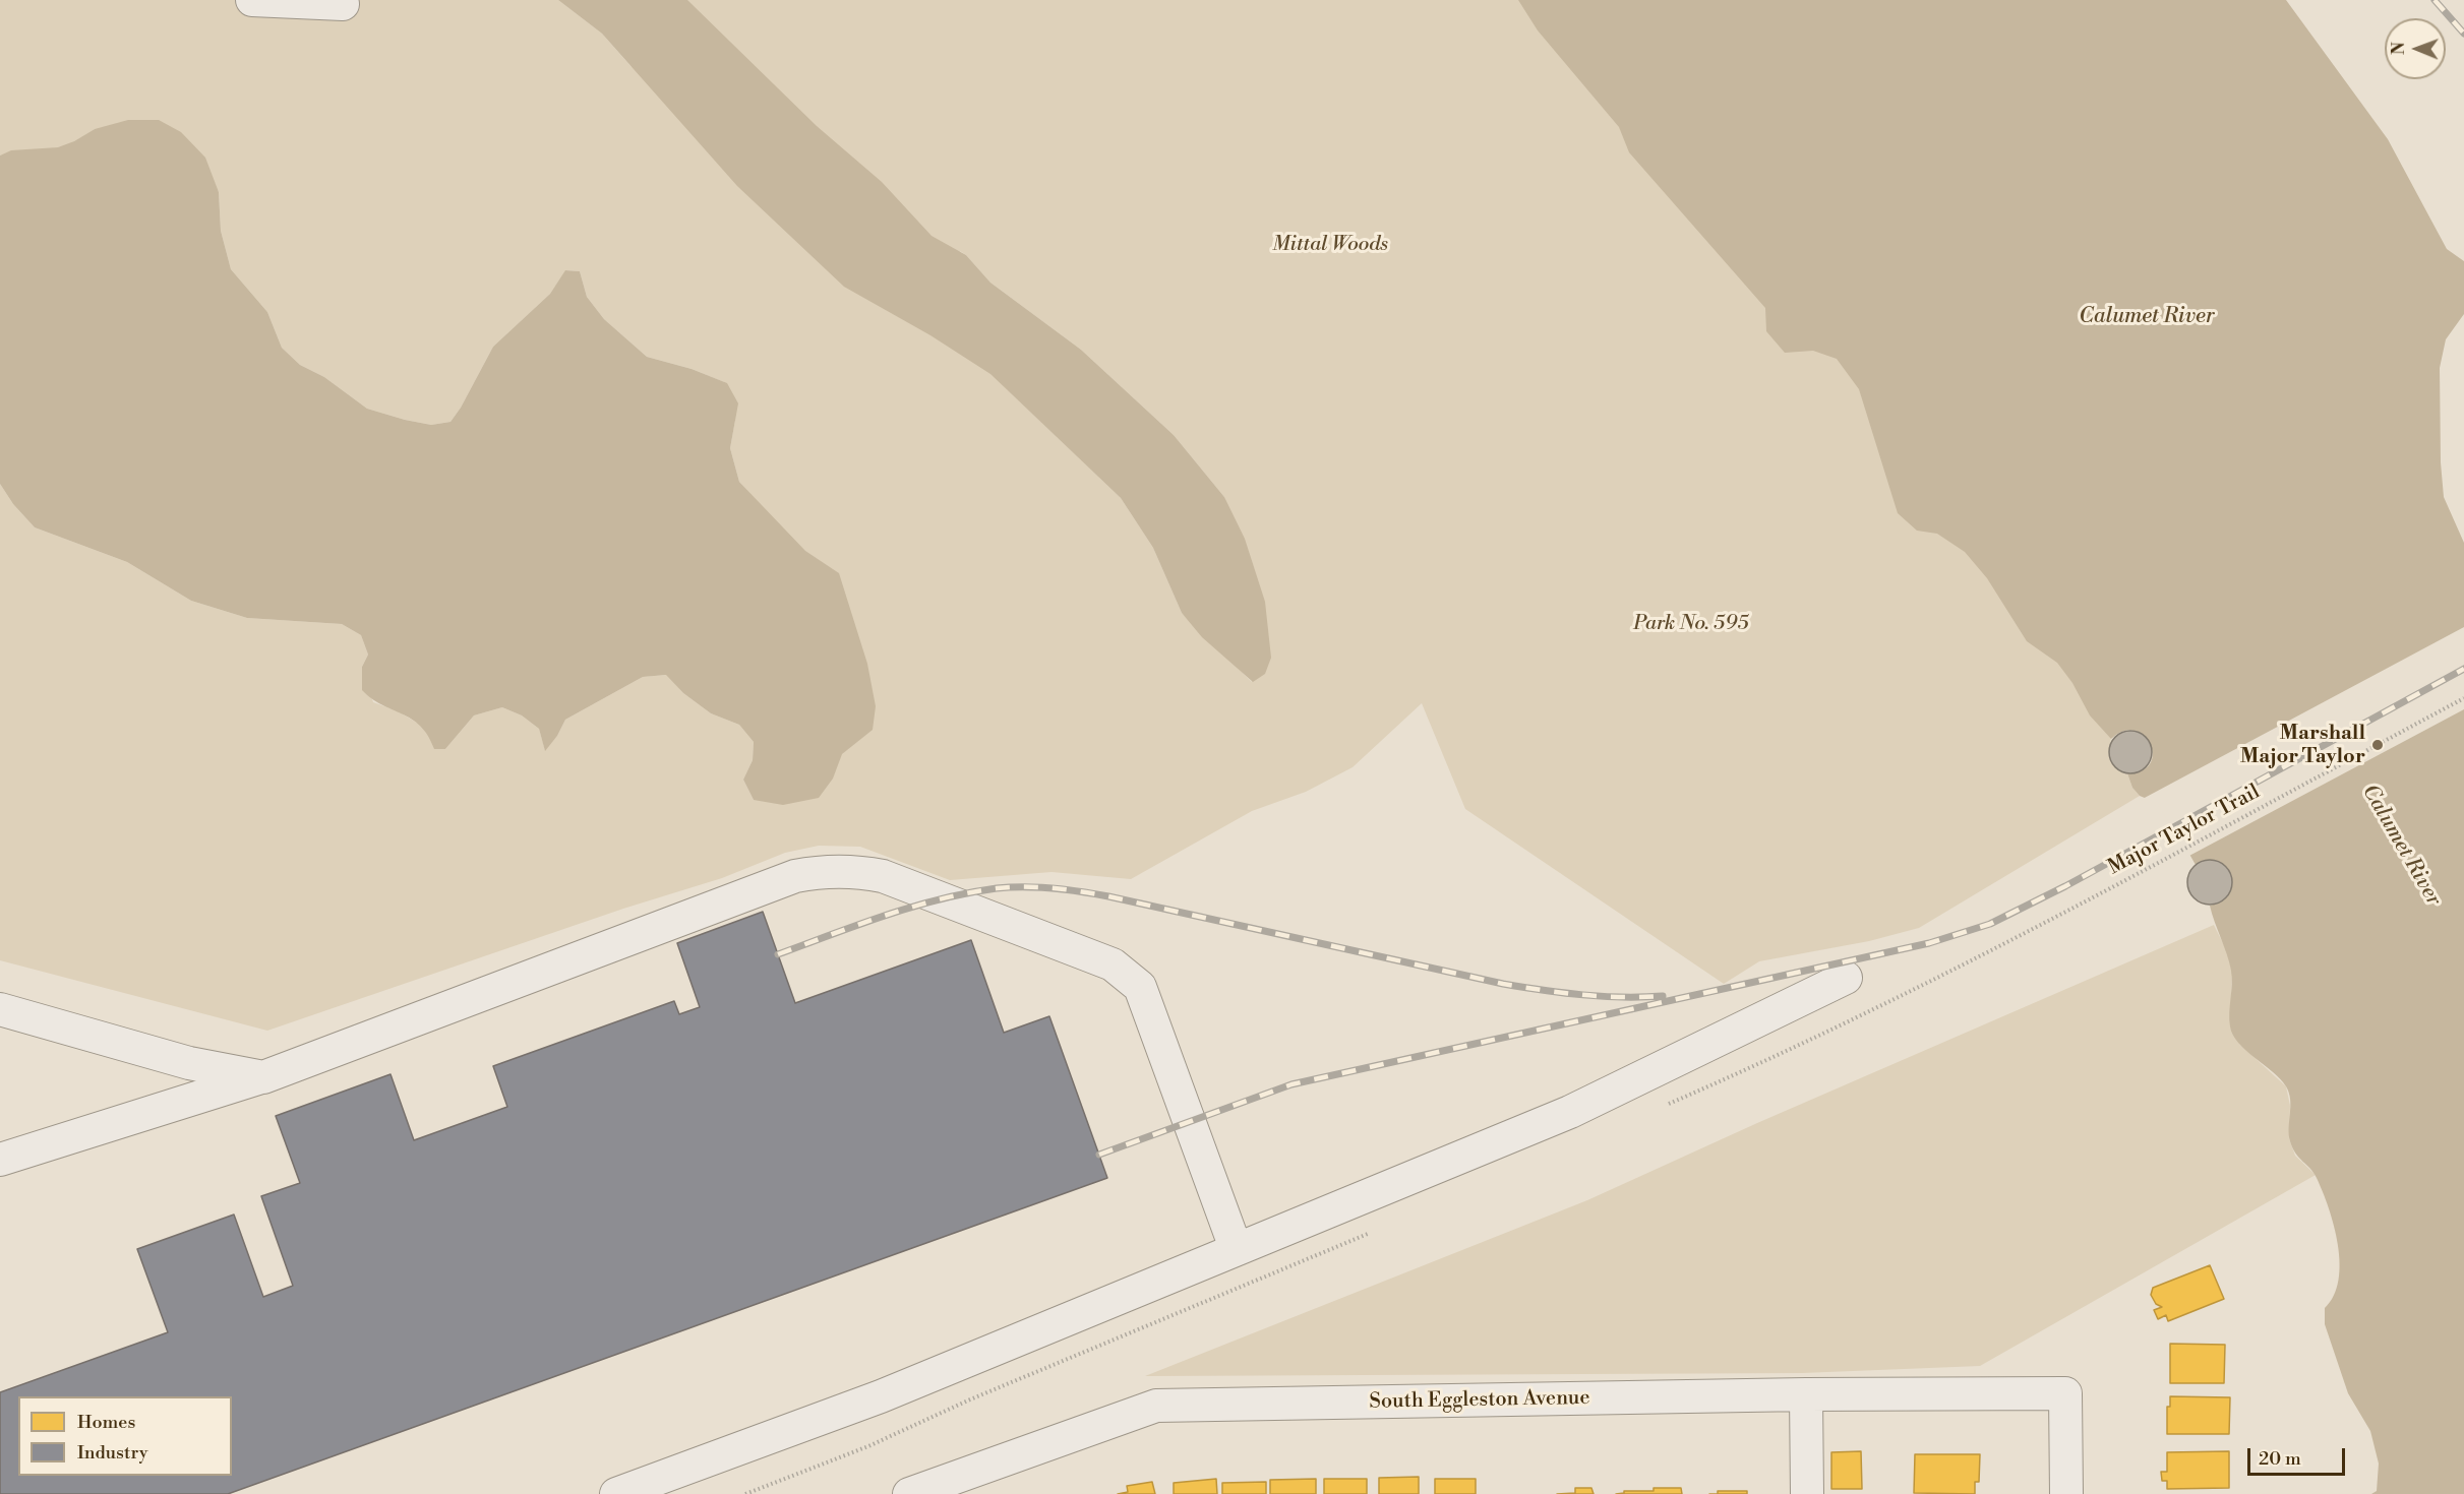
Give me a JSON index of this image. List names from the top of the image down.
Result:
{
  "streets": {
    "street": ["South Eggleston Avenue"],
    "path": ["Major Taylor Trail"]
  },
  "water": ["Calumet River"],
  "parks": ["Mittal Woods", "Park No. 595"],
  "places": ["Marshall Major Taylor"],
  "legend": ["Homes", "Industry"],
  "scale_bar": "20 m",
  "north": "left"
}
